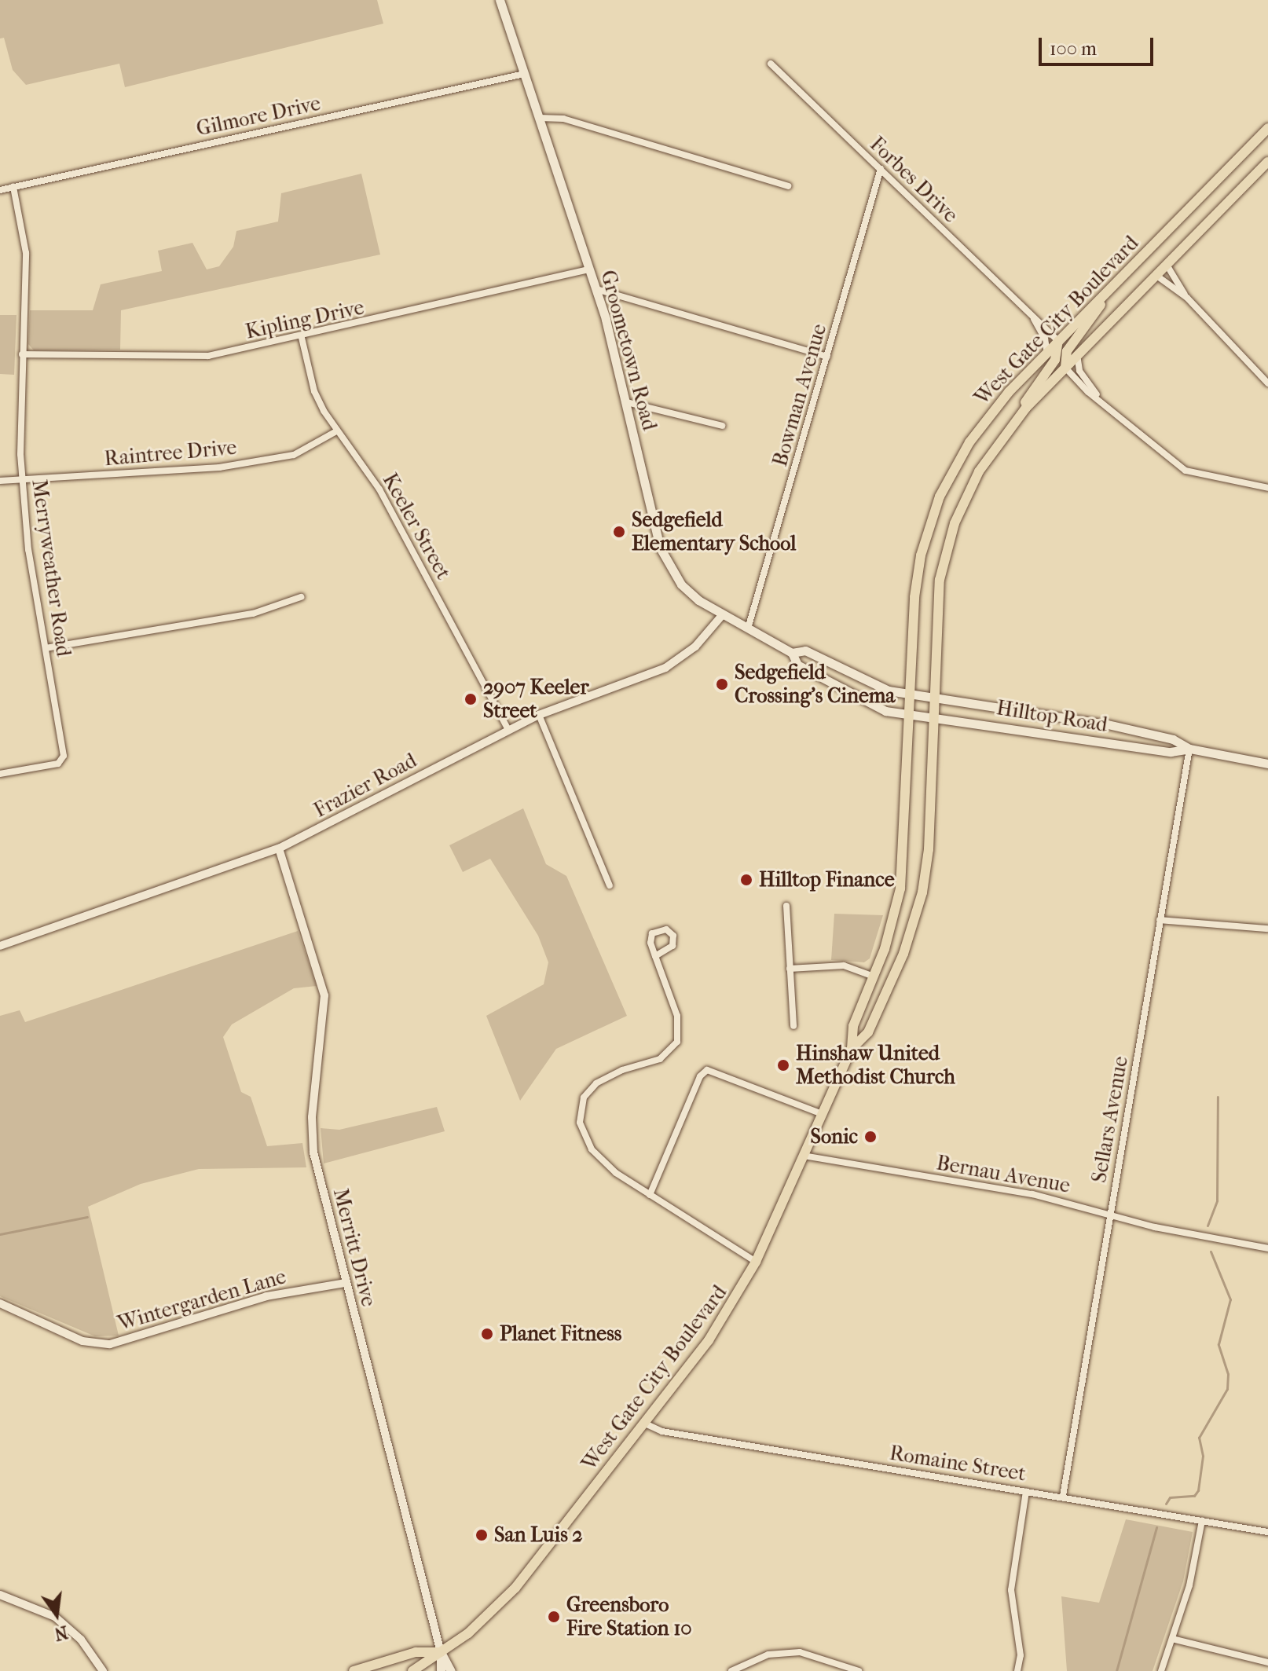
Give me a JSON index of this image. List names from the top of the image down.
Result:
{
  "streets": {
    "main road": [
      "West Gate City Boulevard",
      "Groometown Road",
      "Hilltop Road",
      "Merritt Drive"
    ],
    "street": [
      "Gilmore Drive",
      "Forbes Drive",
      "Kipling Drive",
      "Bowman Avenue",
      "Raintree Drive",
      "Keeler Street",
      "Merryweather Road",
      "Frazier Road",
      "Sellars Avenue",
      "Bernau Avenue",
      "Wintergarden Lane",
      "Romaine Street"
    ]
  },
  "crossings": [
    ["Gilmore Drive", "Groometown Road"],
    ["Gilmore Drive", "Merryweather Road"],
    ["Forbes Drive", "West Gate City Boulevard"],
    ["Forbes Drive", "Bowman Avenue"],
    ["Kipling Drive", "Groometown Road"],
    ["Kipling Drive", "Keeler Street"],
    ["Kipling Drive", "Merryweather Road"],
    ["West Gate City Boulevard", "Groometown Road"],
    ["West Gate City Boulevard", "Hilltop Road"],
    ["West Gate City Boulevard", "Bernau Avenue"],
    ["West Gate City Boulevard", "Merritt Drive"],
    ["West Gate City Boulevard", "Romaine Street"],
    ["Groometown Road", "Bowman Avenue"],
    ["Groometown Road", "Hilltop Road"],
    ["Groometown Road", "Frazier Road"],
    ["Raintree Drive", "Keeler Street"],
    ["Raintree Drive", "Merryweather Road"],
    ["Keeler Street", "Frazier Road"],
    ["Hilltop Road", "Sellars Avenue"],
    ["Frazier Road", "Merritt Drive"],
    ["Sellars Avenue", "Bernau Avenue"],
    ["Sellars Avenue", "Romaine Street"],
    ["Merritt Drive", "Wintergarden Lane"]
  ],
  "places": [
    "Sedgefield Elementary School",
    "Sedgefield Crossing's Cinema",
    "2907 Keeler Street",
    "Hilltop Finance",
    "Hinshaw United Methodist Church",
    "Sonic",
    "Planet Fitness",
    "San Luis 2",
    "Greensboro Fire Station 10"
  ],
  "scale_bar": "100 m",
  "north": "bottom"
}
